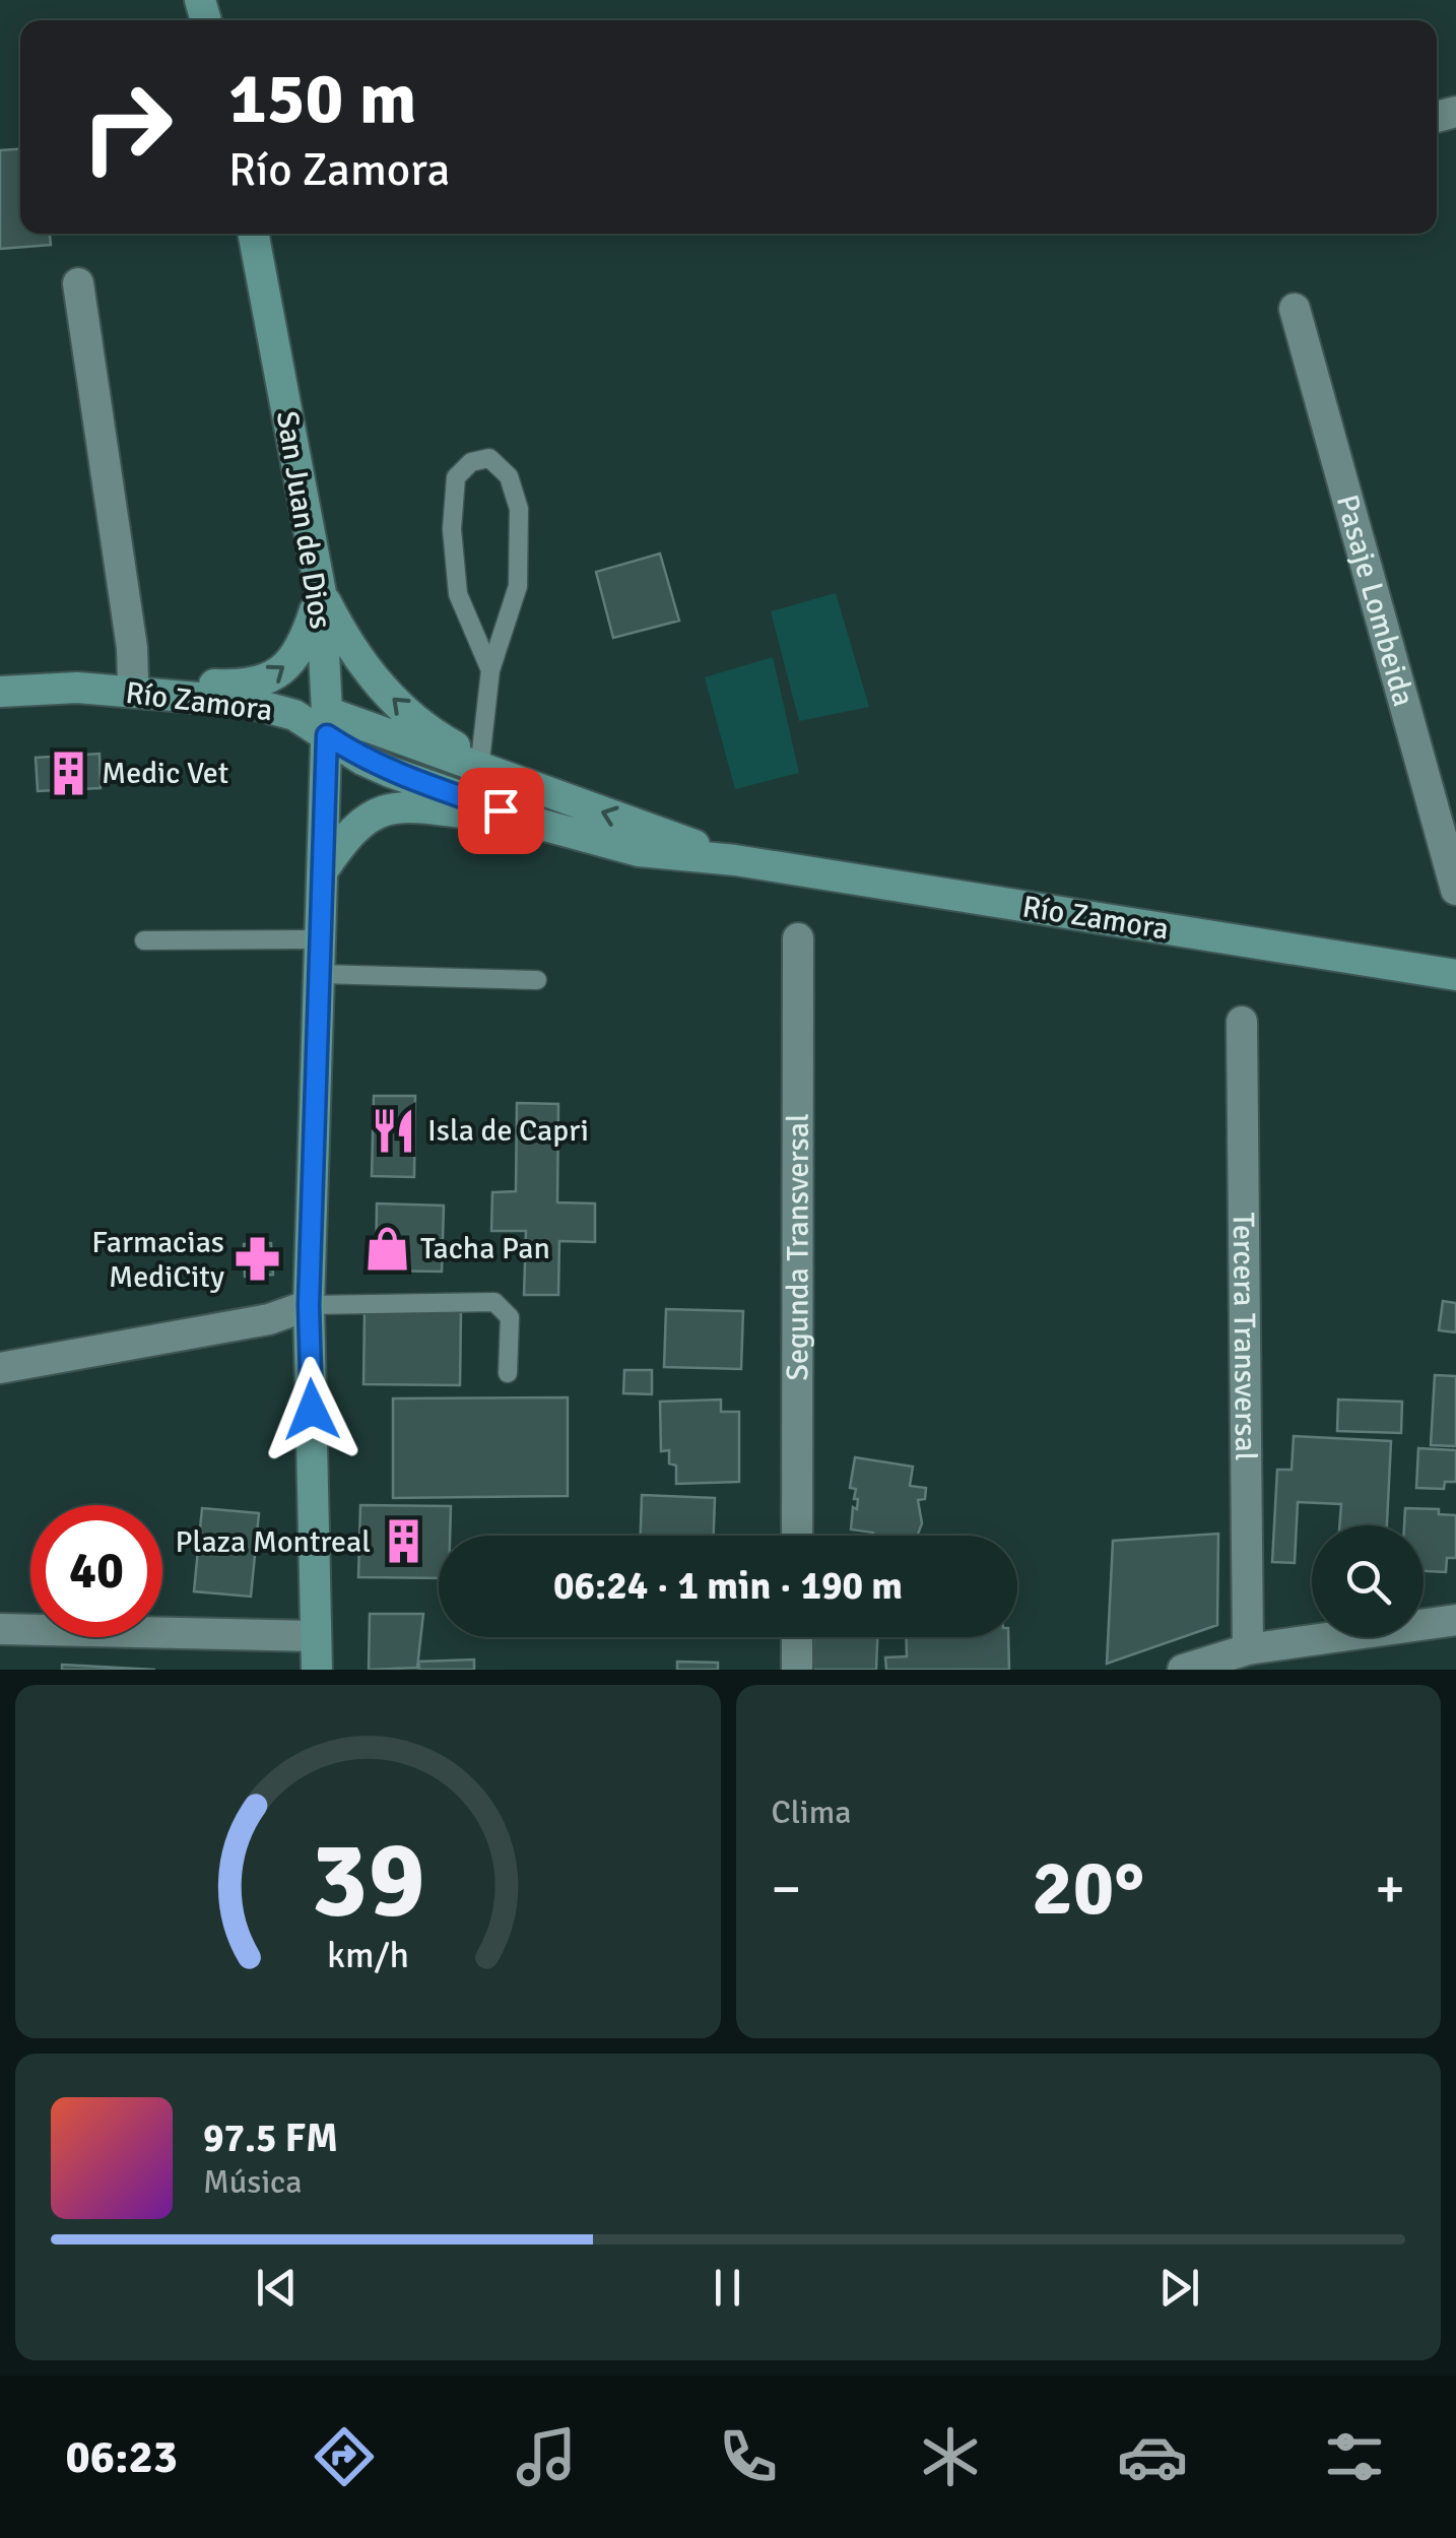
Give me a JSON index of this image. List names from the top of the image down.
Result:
{
  "streets": {
    "street": [
      "San Juan de Dios",
      "Pasaje Lombeida",
      "Río Zamora",
      "Segunda Transversal",
      "Tercera Transversal"
    ]
  },
  "crossings": [
    ["San Juan de Dios", "Río Zamora"]
  ],
  "places": {
    "building": ["Medic Vet", "Plaza Montreal"],
    "restaurant": ["Isla de Capri"],
    "shop": ["Tacha Pan"],
    "pharmacy": ["Farmacias MediCity"]
  },
  "page": {
    "turn": ["150 m", "Río Zamora"],
    "limit": "40",
    "trip": "06:24 · 1 min · 190 m",
    "tile": "Clima",
    "heat": ["−", "20°", "+"],
    "song": ["97.5 FM", "Música"],
    "tabs": "06:23",
    "gauge": ["39", "km/h"]
  }
}
